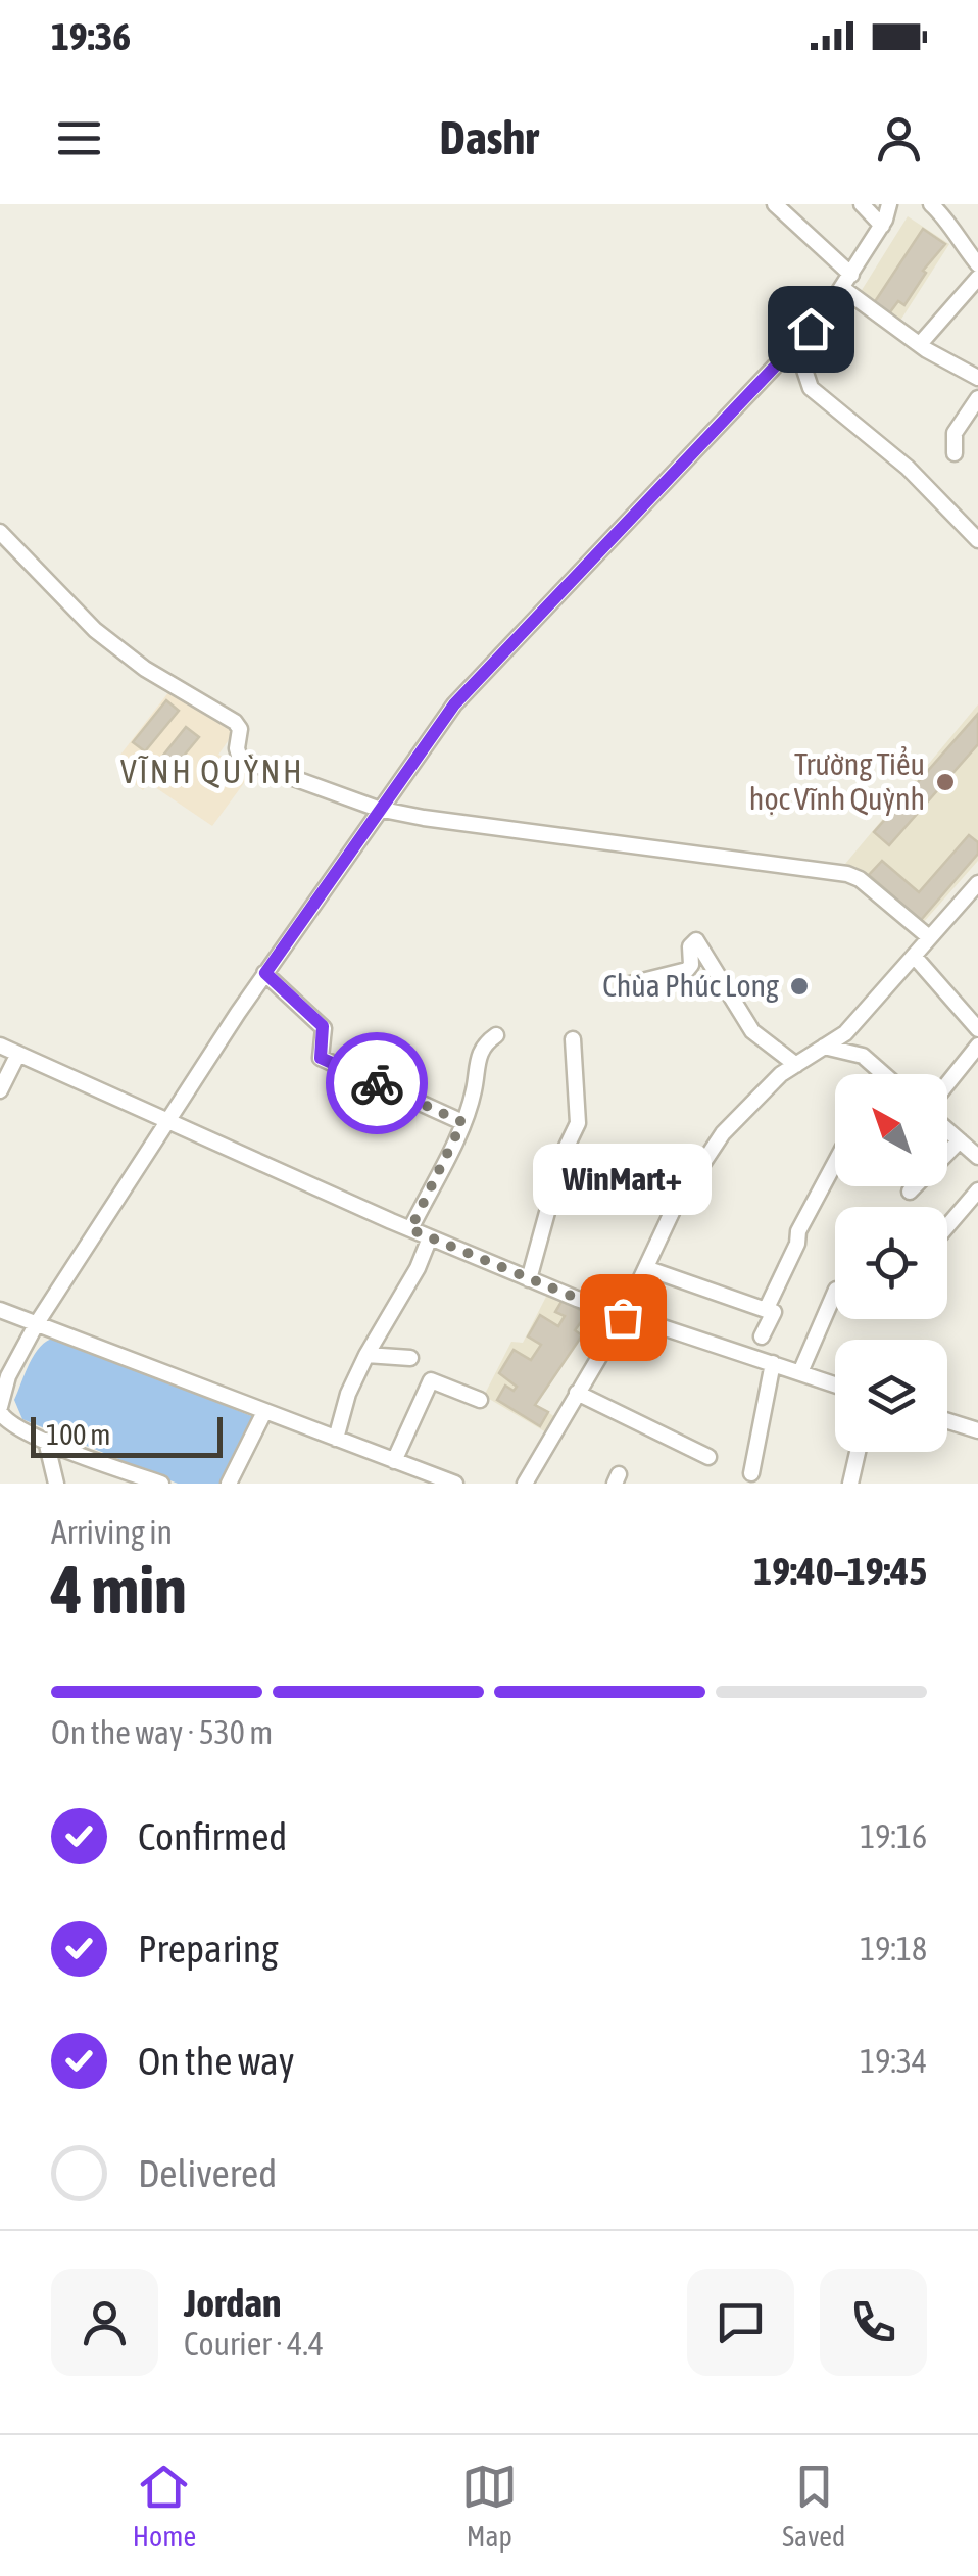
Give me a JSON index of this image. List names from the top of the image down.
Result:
{
  "districts": ["VĨNH QUỲNH"],
  "places": ["Trường Tiểu học Vĩnh Quỳnh", "Chùa Phúc Long", "WinMart+"],
  "scale_bar": "100 m",
  "north": "top left",
  "page": {
    "status": "19:36",
    "header": "Dashr",
    "bubble": "WinMart+",
    "scale": "100 m",
    "heading": ["4 min", "Arriving in", "19:40–19:45"],
    "panel": ["Jordan", "Courier · 4.4"],
    "bar": "On the way · 530 m",
    "list": [
      ["Confirmed", "19:16"],
      ["Preparing", "19:18"],
      ["On the way", "19:34"],
      "Delivered"
    ],
    "tabs": ["Home", "Map", "Saved"]
  }
}
